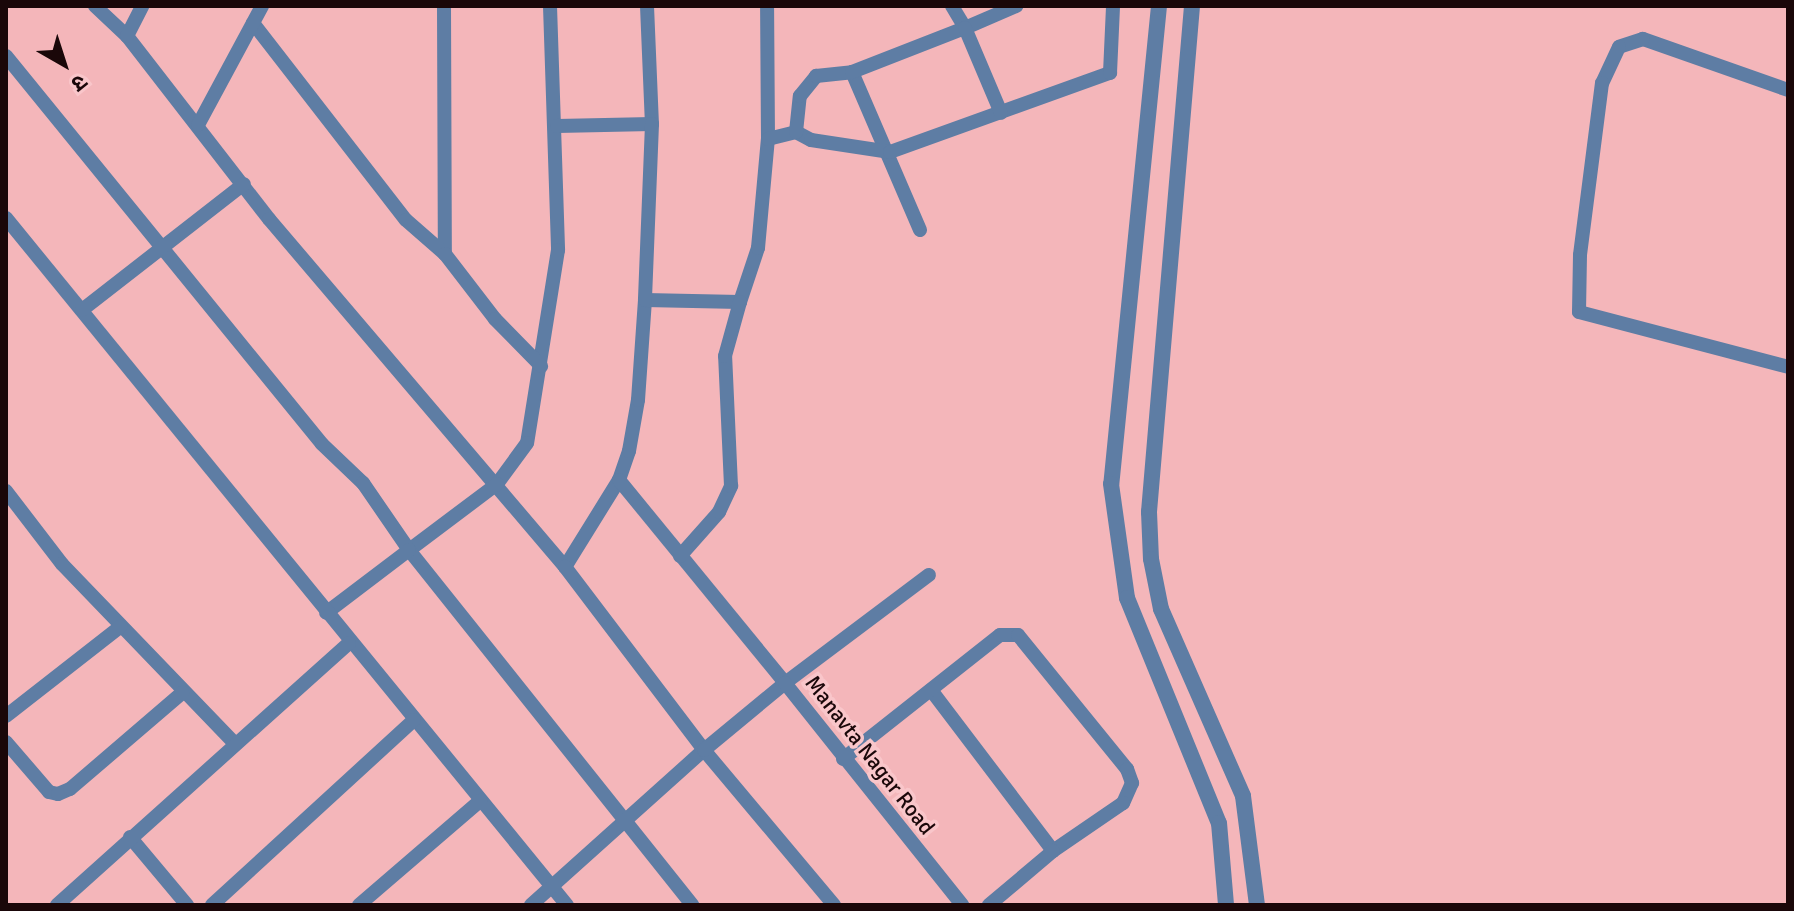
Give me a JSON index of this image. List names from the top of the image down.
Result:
{
  "streets": {
    "street": ["Manavta Nagar Road"]
  },
  "north": "bottom right"
}
